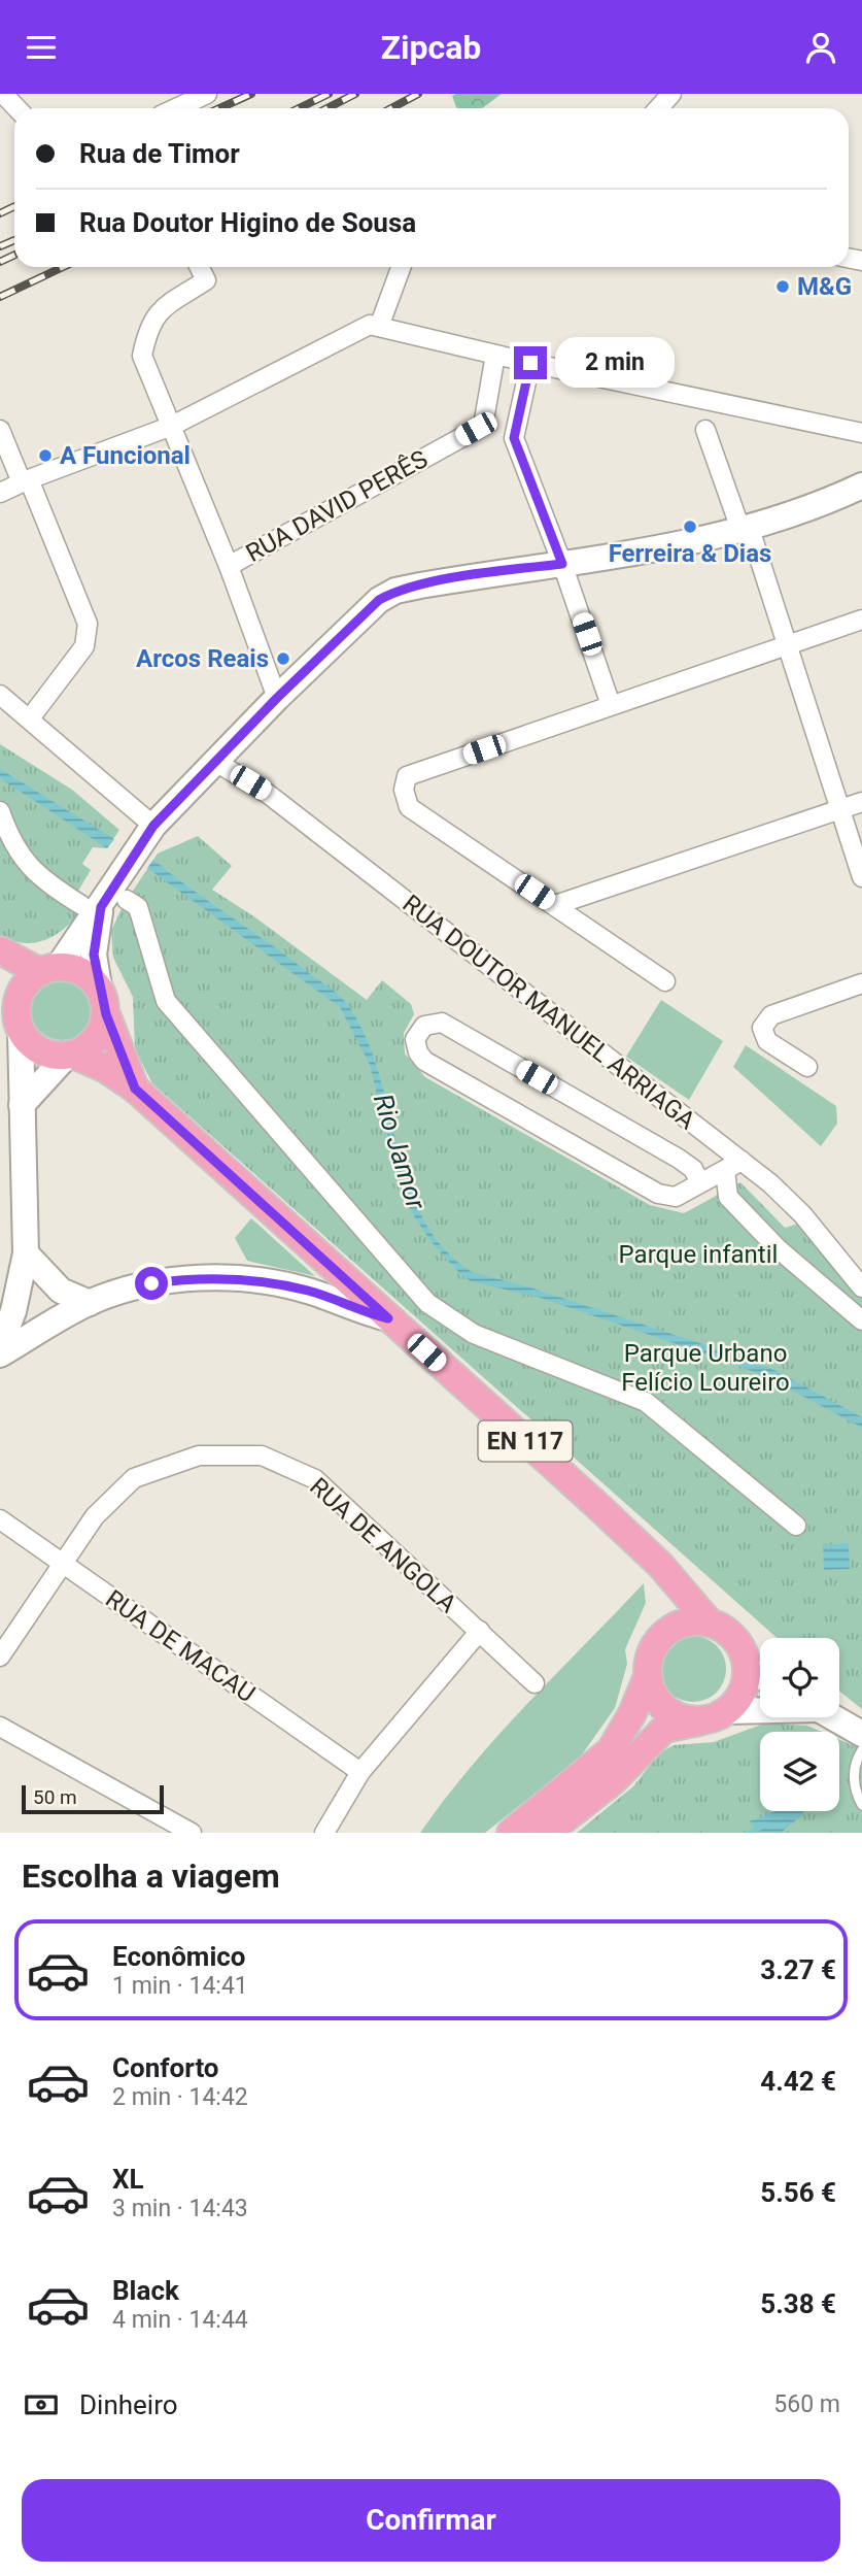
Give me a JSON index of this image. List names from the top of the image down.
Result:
{
  "streets": {
    "main road": ["EN 117"],
    "street": [
      "RUA DAVID PERÊS",
      "RUA DOUTOR MANUEL ARRIAGA",
      "RUA DE ANGOLA",
      "RUA DE MACAU"
    ]
  },
  "crossings": [
    ["RUA DE ANGOLA", "RUA DE MACAU"]
  ],
  "water": ["Rio Jamor"],
  "parks": ["Parque infantil", "Parque Urbano Felício Loureiro"],
  "places": [
    "M&G",
    "A Funcional",
    "Ferreira & Dias",
    "Arcos Reais"
  ],
  "scale_bar": "50 m",
  "page": {
    "header": "Zipcab",
    "banner": ["Rua de Timor", "Rua Doutor Higino de Sousa"],
    "bubble": "2 min",
    "scale": "50 m",
    "heading": "Escolha a viagem",
    "list": [
      {
        "name": "Econômico",
        "note": "1 min · 14:41",
        "value": "3.27 €"
      },
      {
        "name": "Conforto",
        "note": "2 min · 14:42",
        "value": "4.42 €"
      },
      {
        "name": "XL",
        "note": "3 min · 14:43",
        "value": "5.56 €"
      },
      {
        "name": "Black",
        "note": "4 min · 14:44",
        "value": "5.38 €"
      }
    ],
    "pay": ["Dinheiro", "560 m"],
    "buttons": "Confirmar"
  }
}
